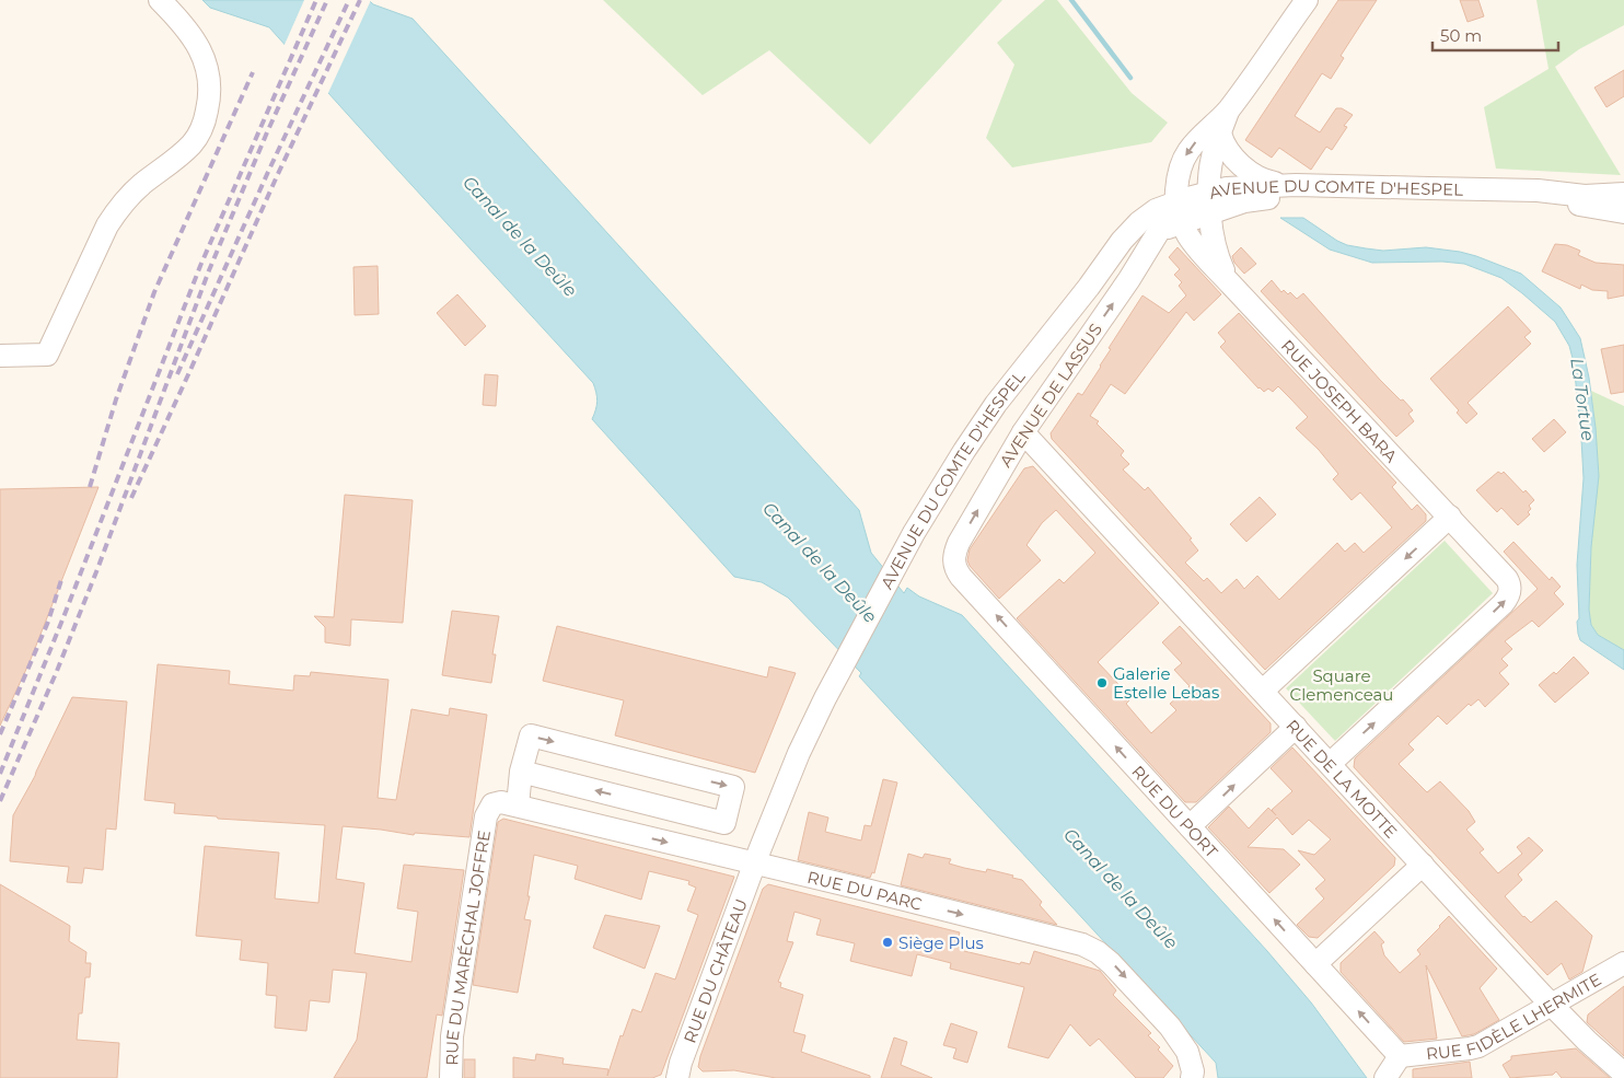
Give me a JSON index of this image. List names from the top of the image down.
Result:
{
  "streets": {
    "street": [
      "AVENUE DU COMTE D'HESPEL",
      "AVENUE DE LASSUS",
      "RUE JOSEPH BARA",
      "RUE DE LA MOTTE",
      "RUE DU PORT",
      "RUE DU PARC",
      "RUE DU MARÉCHAL JOFFRE",
      "RUE DU CHÂTEAU",
      "RUE FIDÈLE LHERMITE"
    ]
  },
  "crossings": [
    ["AVENUE DU COMTE D'HESPEL", "AVENUE DE LASSUS"],
    ["AVENUE DU COMTE D'HESPEL", "RUE JOSEPH BARA"],
    ["AVENUE DU COMTE D'HESPEL", "RUE DU PARC"],
    ["AVENUE DU COMTE D'HESPEL", "RUE DU CHÂTEAU"],
    ["AVENUE DE LASSUS", "RUE DE LA MOTTE"],
    ["AVENUE DE LASSUS", "RUE DU PORT"],
    ["RUE JOSEPH BARA", "RUE DE LA MOTTE"],
    ["RUE DE LA MOTTE", "RUE FIDÈLE LHERMITE"],
    ["RUE DU PORT", "RUE FIDÈLE LHERMITE"],
    ["RUE DU PARC", "RUE DU MARÉCHAL JOFFRE"],
    ["RUE DU PARC", "RUE DU CHÂTEAU"]
  ],
  "one_way": ["AVENUE DE LASSUS", "RUE DU PORT", "RUE DU PARC"],
  "water": ["Canal de la Deûle", "La Tortue"],
  "parks": ["Square Clemenceau"],
  "places": ["Galerie Estelle Lebas", "Siège Plus"],
  "scale_bar": "50 m"
}
